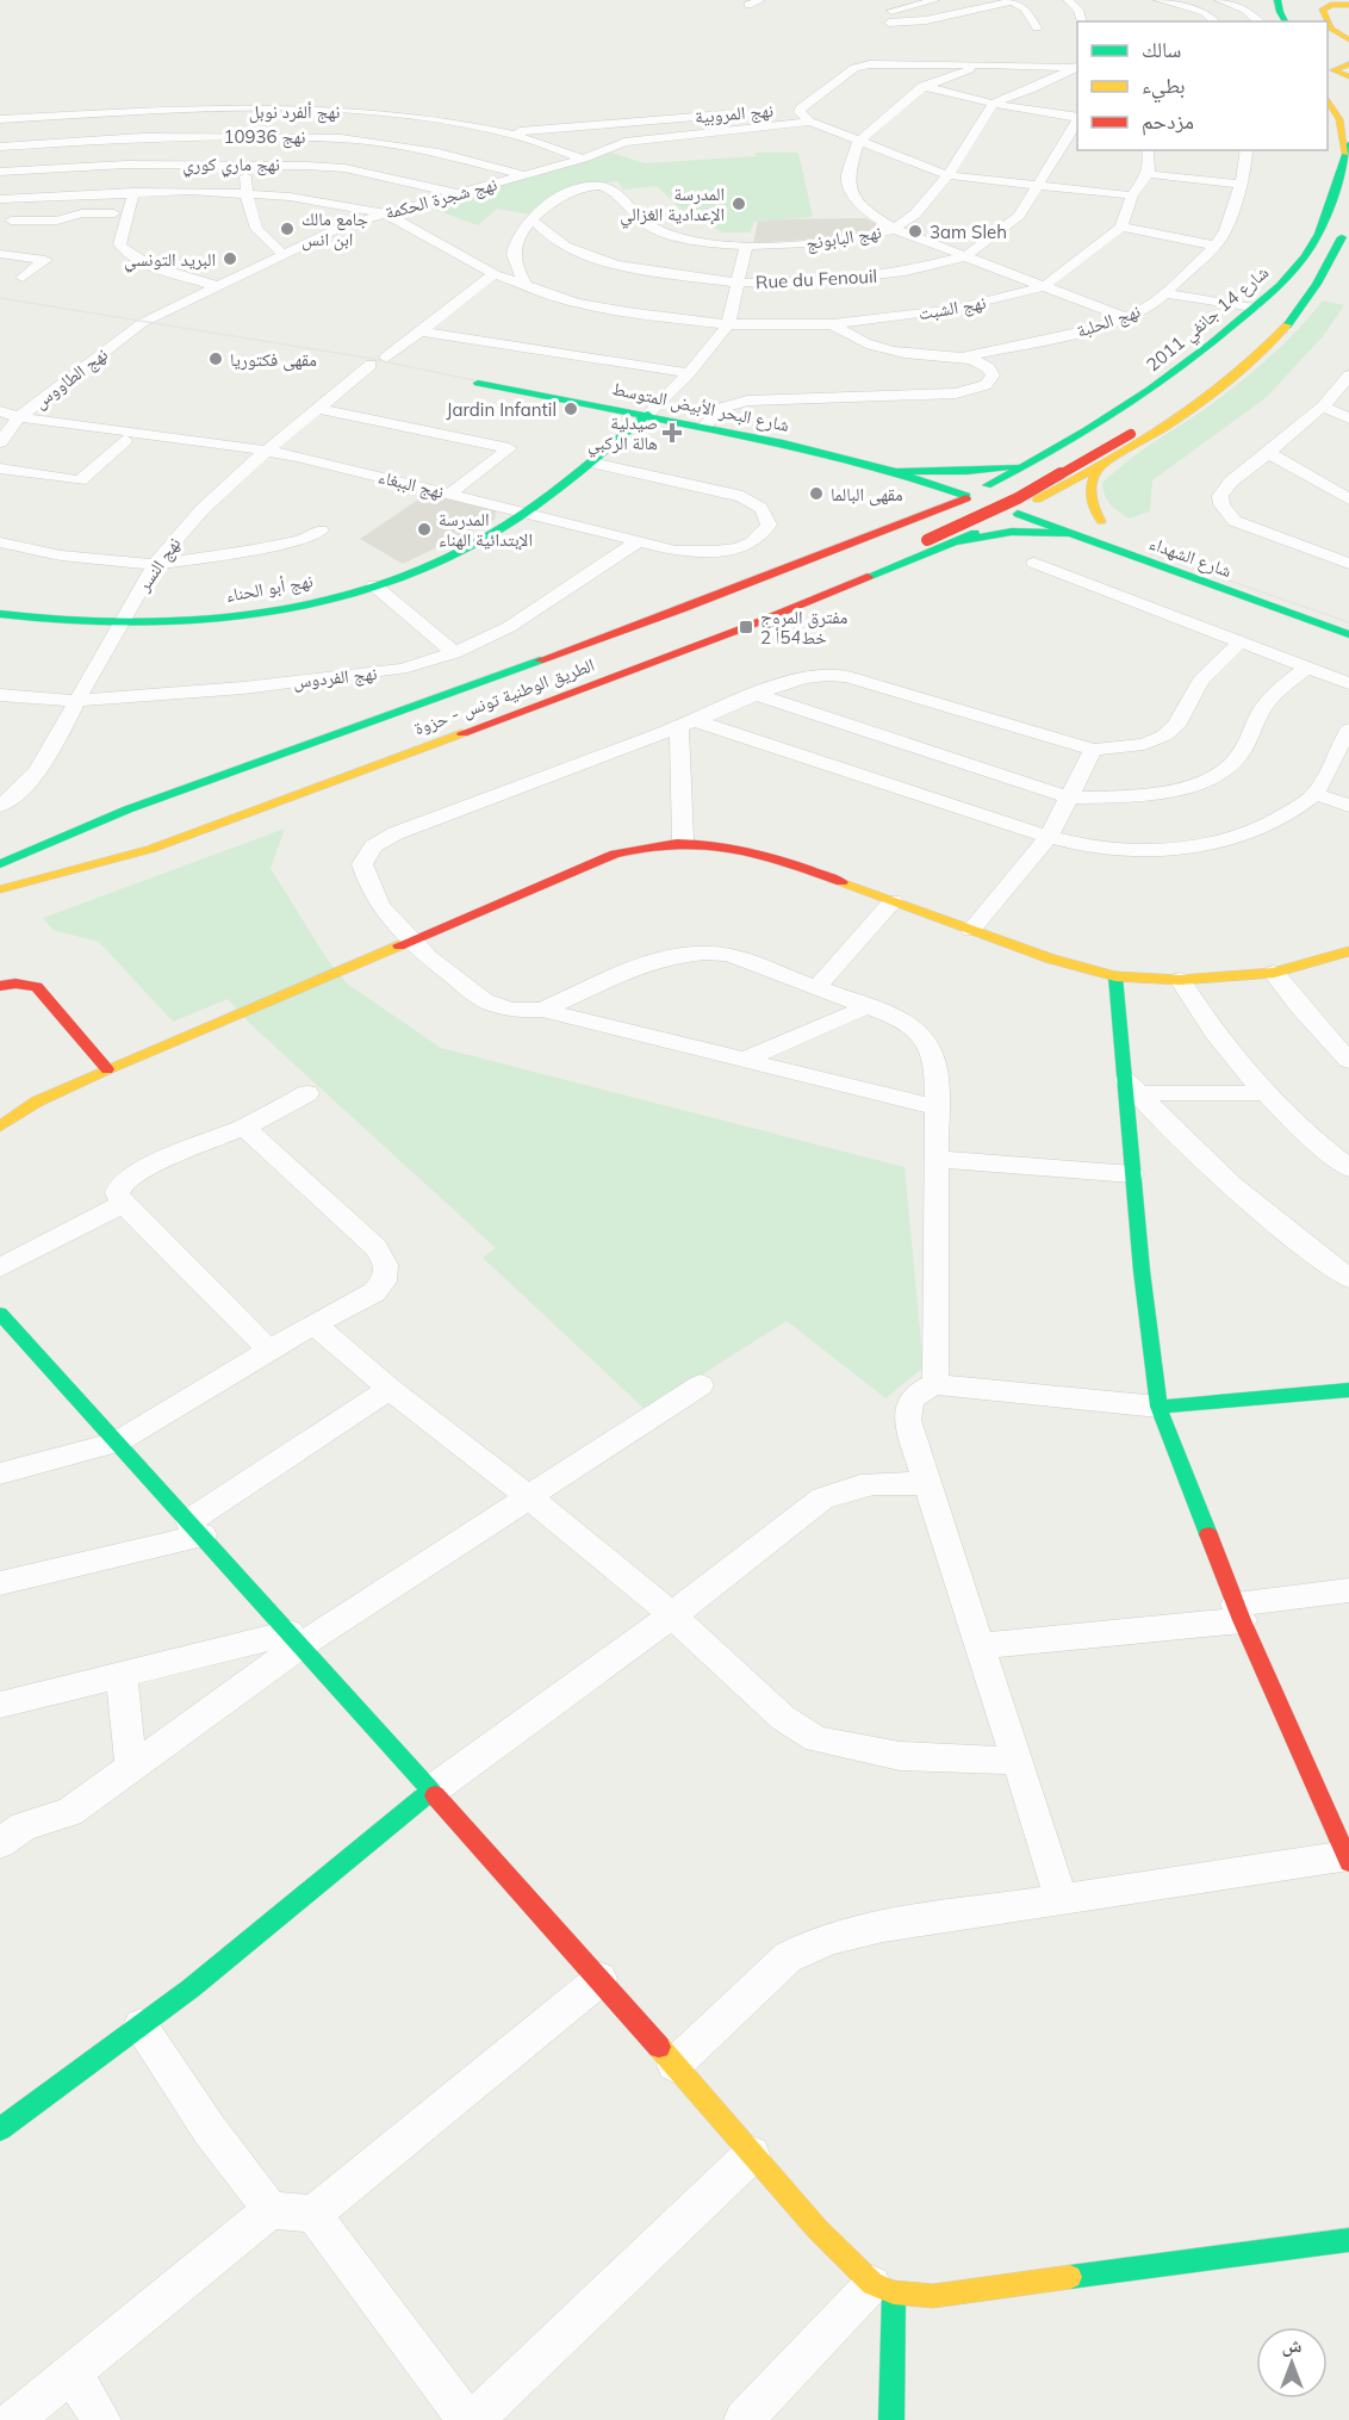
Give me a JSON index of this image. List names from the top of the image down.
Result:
{
  "streets": {
    "main road": [
      "شارع 14 جانفي 2011",
      "شارع البحر الأبيض المتوسط",
      "شارع الشهداء",
      "نهج أبو الحناء",
      "الطريق الوطنية تونس - حزوة"
    ],
    "street": [
      "نهج ألفرد نوبل",
      "نهج المروبية",
      "نهج 10936",
      "نهج ماري كوري",
      "نهج شجرة الحكمة",
      "نهج البابونج",
      "Rue du Fenouil",
      "نهج الشبت",
      "نهج الحلبة",
      "نهج الطاووس",
      "نهج الببغاء",
      "نهج النسر",
      "نهج الفردوس"
    ]
  },
  "crossings": [
    ["نهج ألفرد نوبل", "نهج المروبية"],
    ["نهج ألفرد نوبل", "نهج شجرة الحكمة"],
    ["نهج 10936", "نهج شجرة الحكمة"],
    ["نهج ماري كوري", "نهج شجرة الحكمة"],
    ["نهج شجرة الحكمة", "نهج الشبت"],
    ["نهج شجرة الحكمة", "نهج الطاووس"],
    ["نهج البابونج", "Rue du Fenouil"],
    ["نهج الشبت", "نهج الحلبة"],
    ["نهج الشبت", "نهج النسر"],
    ["شارع 14 جانفي 2011", "شارع البحر الأبيض المتوسط"],
    ["شارع 14 جانفي 2011", "الطريق الوطنية تونس - حزوة"],
    ["نهج الطاووس", "نهج الببغاء"],
    ["شارع البحر الأبيض المتوسط", "نهج أبو الحناء"],
    ["شارع البحر الأبيض المتوسط", "الطريق الوطنية تونس - حزوة"],
    ["نهج الببغاء", "نهج النسر"],
    ["نهج الببغاء", "نهج أبو الحناء"],
    ["نهج الببغاء", "نهج الفردوس"],
    ["شارع الشهداء", "الطريق الوطنية تونس - حزوة"],
    ["نهج النسر", "نهج أبو الحناء"],
    ["نهج النسر", "نهج الفردوس"]
  ],
  "places": {
    "other": [
      "المدرسة الإعدادية الغزالي",
      "جامع مالك ابن انس",
      "3am Sleh",
      "البريد التونسي",
      "مقهى فكتوريا",
      "Jardin Infantil",
      "مقهى البالما",
      "المدرسة الإبتدائية الهناء"
    ],
    "health": ["صيدلية هالة الركبي"],
    "transit": ["مفترق المروج 2 خط54أ"]
  },
  "legend": ["سالك", "بطيء", "مزدحم"],
  "north": "top"
}
